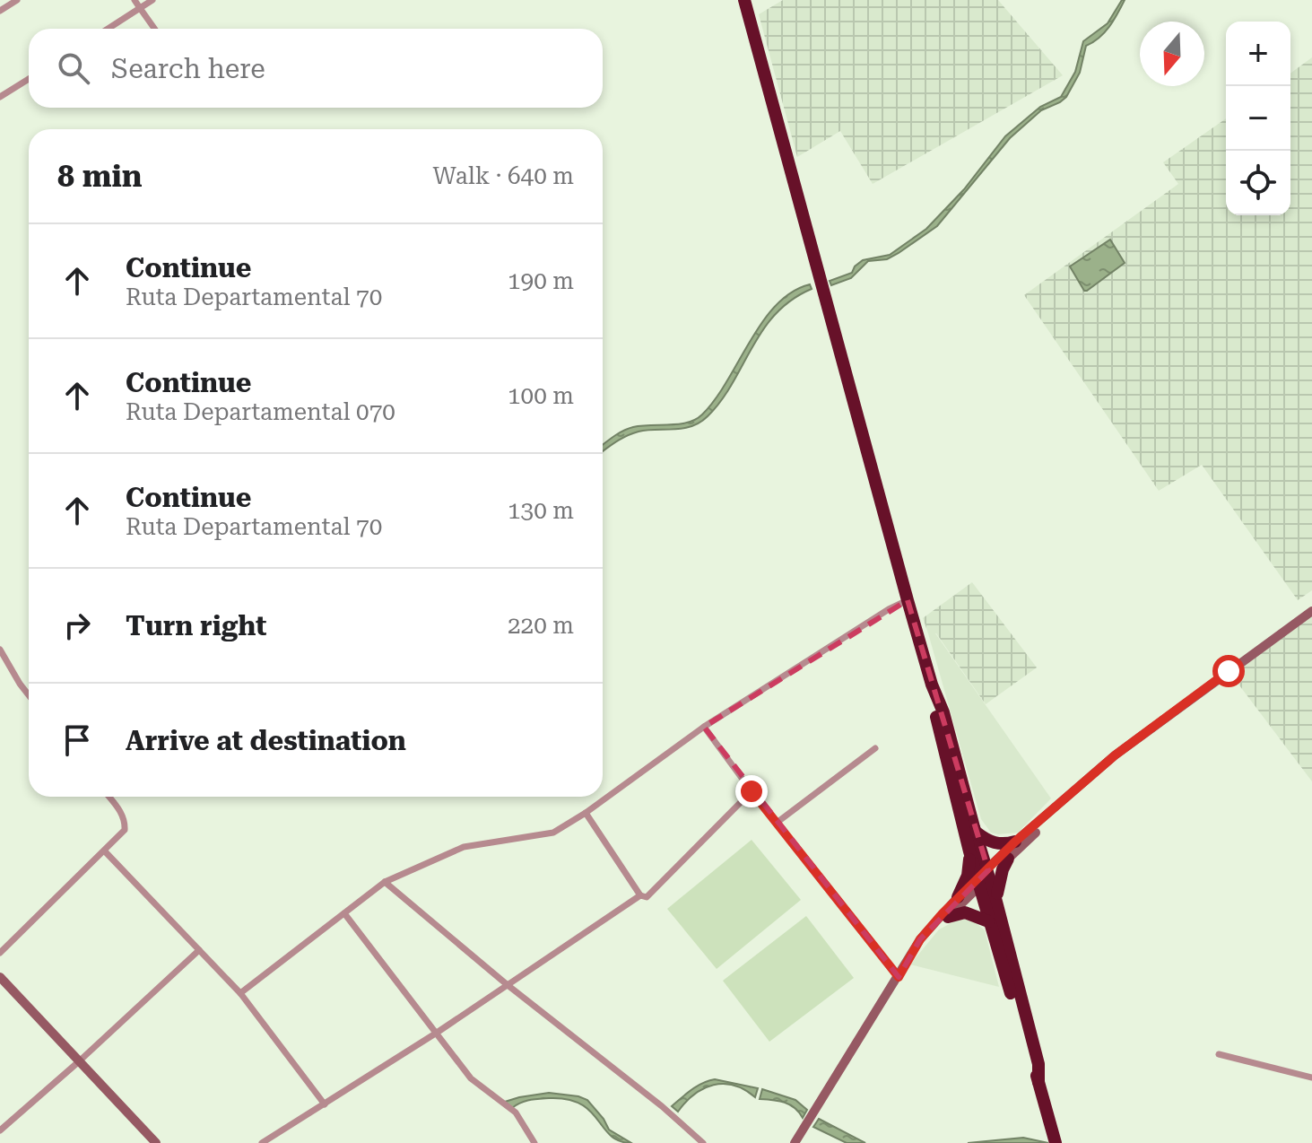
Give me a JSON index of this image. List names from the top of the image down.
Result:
{
  "north": "bottom",
  "page": {
    "map_buttons": ["+", "−"],
    "search": "Search here",
    "heading": ["8 min", "Walk · 640 m"],
    "list": [
      ["Continue", "Ruta Departamental 70", "190 m"],
      ["Continue", "Ruta Departamental 070", "100 m"],
      ["Continue", "Ruta Departamental 70", "130 m"],
      ["Turn right", "220 m"],
      "Arrive at destination"
    ]
  }
}
